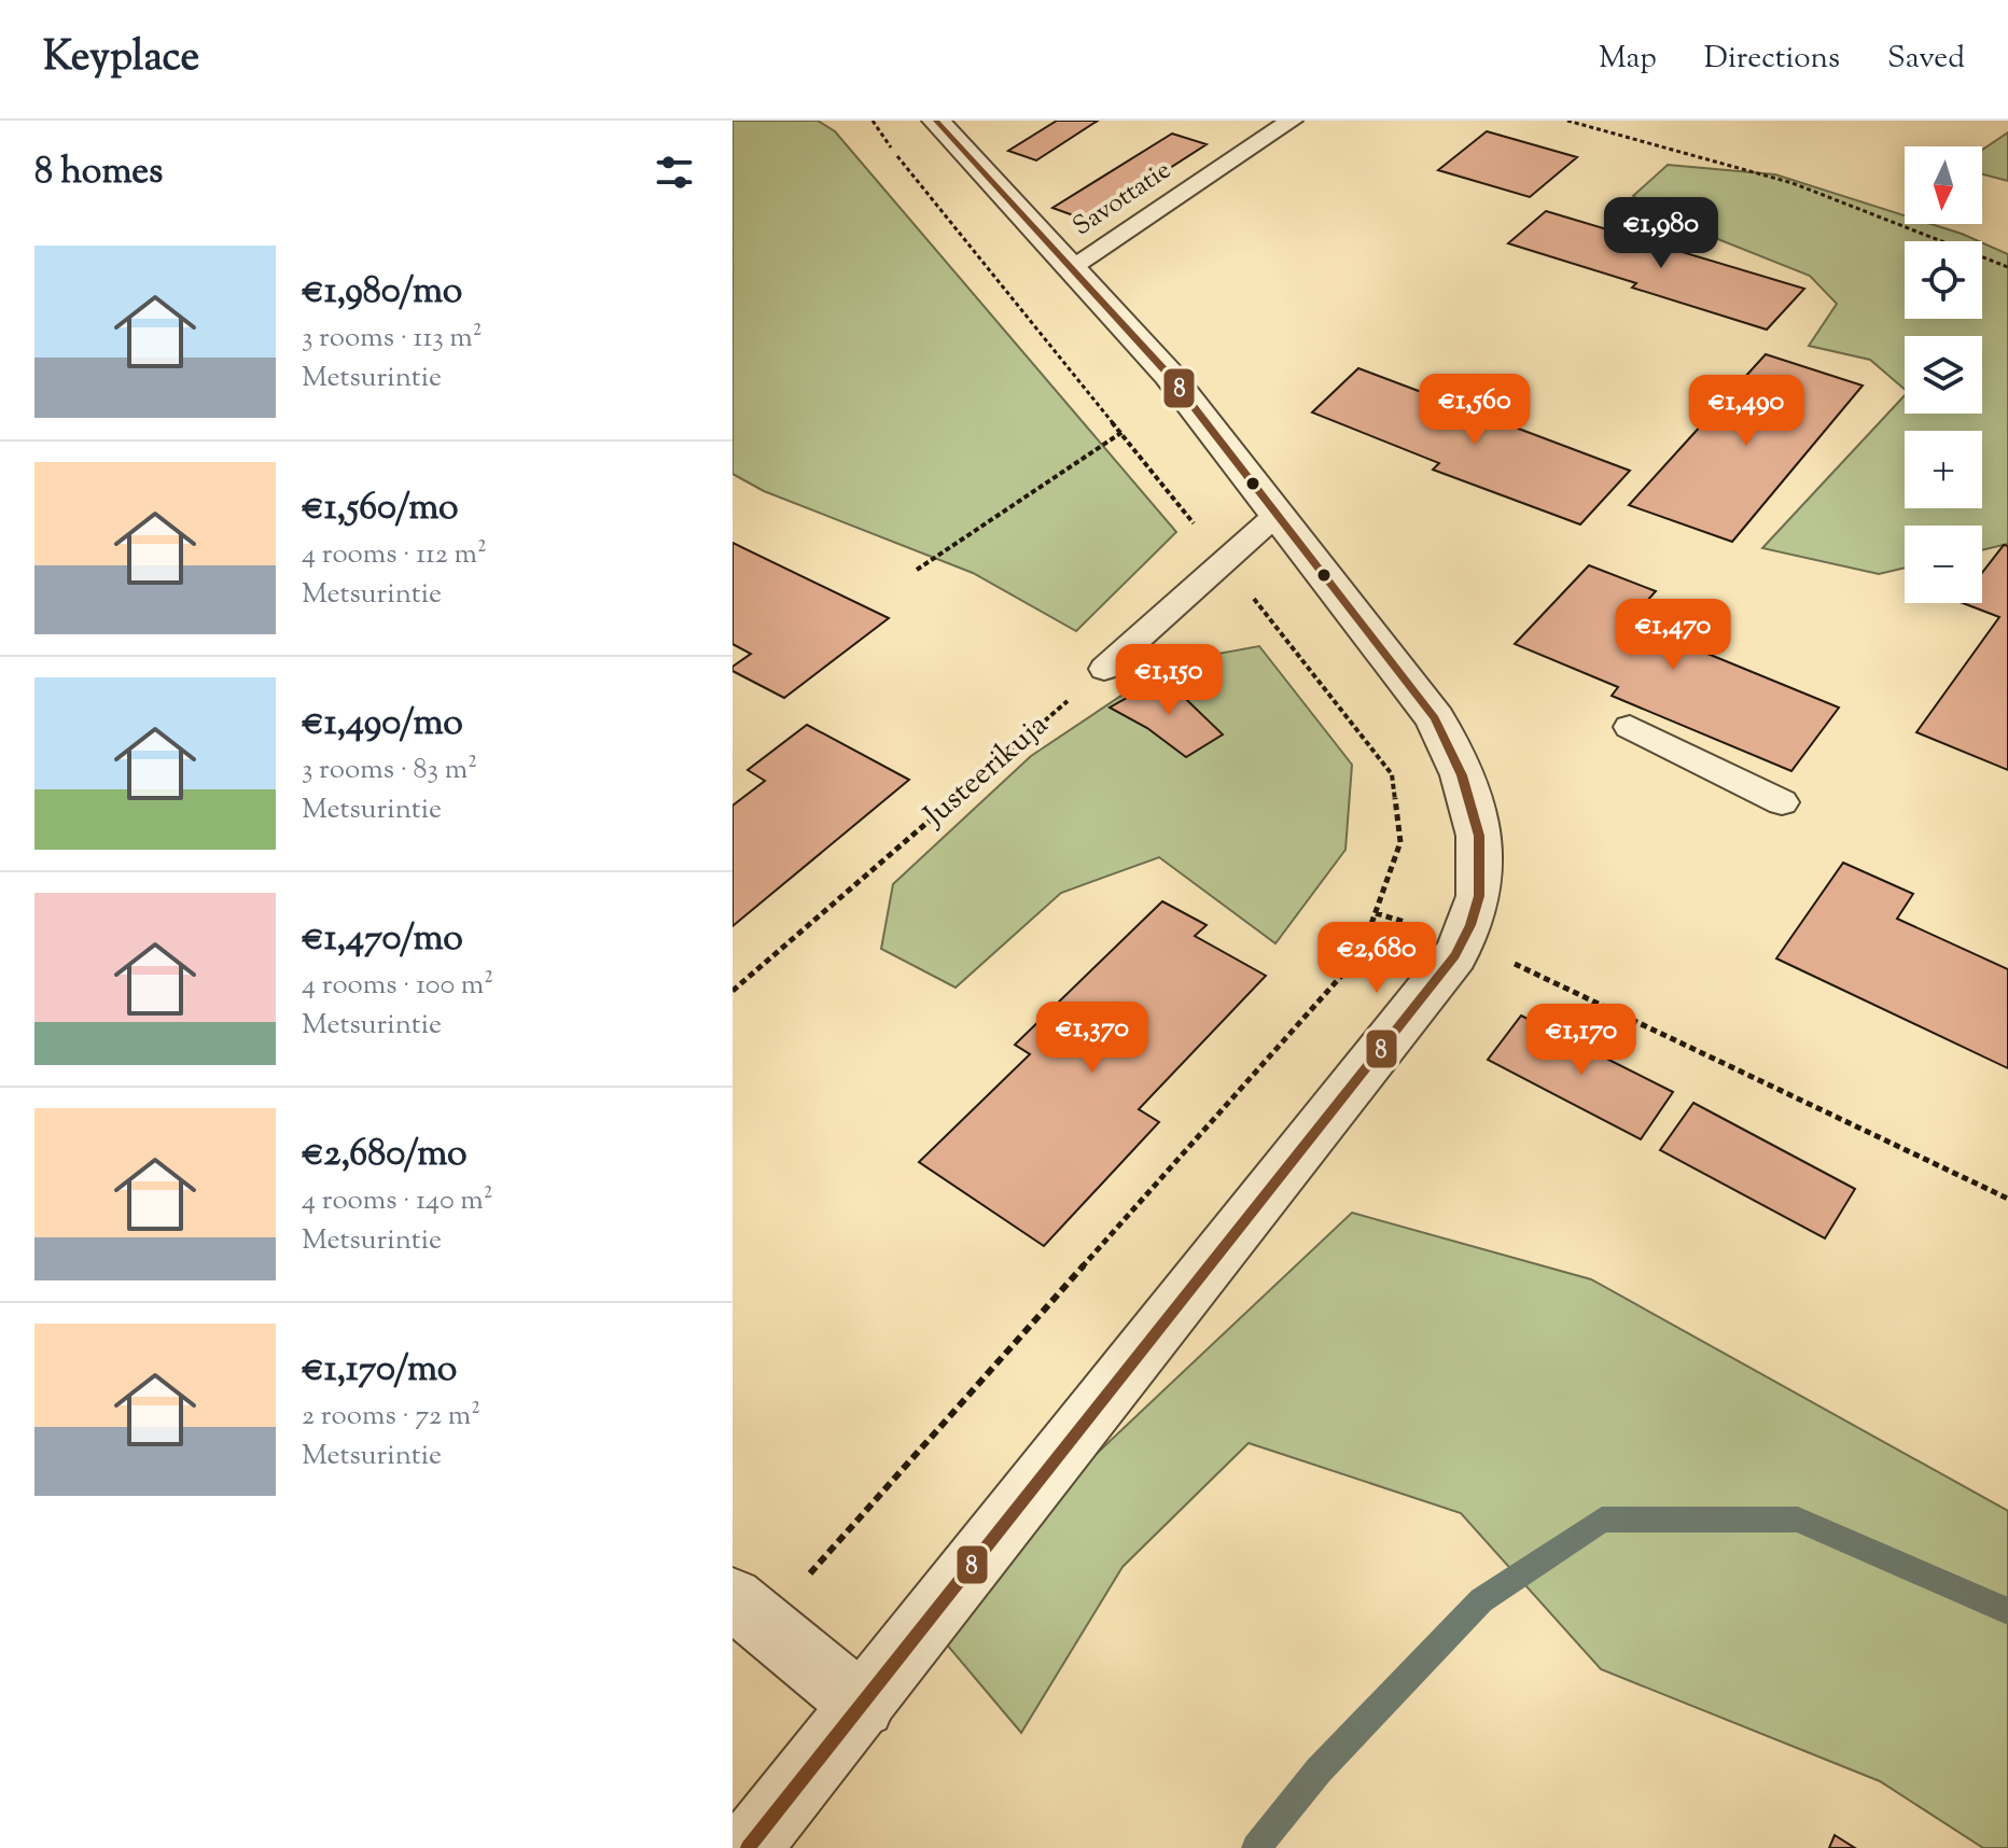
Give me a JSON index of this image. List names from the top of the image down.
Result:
{
  "streets": {
    "lane": ["Savottatie"],
    "path": ["Justeerikuja"]
  },
  "lines": ["transit line 8"],
  "north": "bottom",
  "page": {
    "header": "Keyplace",
    "nav": ["Map", "Directions", "Saved"],
    "heading": "8 homes",
    "map_buttons": ["+", "−"],
    "price": [
      "€1,980",
      "€1,560",
      "€1,490",
      "€1,470",
      "€1,150",
      "€2,680",
      "€1,370",
      "€1,170"
    ],
    "list": [
      {
        "name": "€1,980/mo",
        "note": "3 rooms · 113 m² · Metsurintie"
      },
      {
        "name": "€1,560/mo",
        "note": "4 rooms · 112 m² · Metsurintie"
      },
      {
        "name": "€1,490/mo",
        "note": "3 rooms · 83 m² · Metsurintie"
      },
      {
        "name": "€1,470/mo",
        "note": "4 rooms · 100 m² · Metsurintie"
      },
      {
        "name": "€2,680/mo",
        "note": "4 rooms · 140 m² · Metsurintie"
      },
      {
        "name": "€1,170/mo",
        "note": "2 rooms · 72 m² · Metsurintie"
      }
    ]
  }
}
